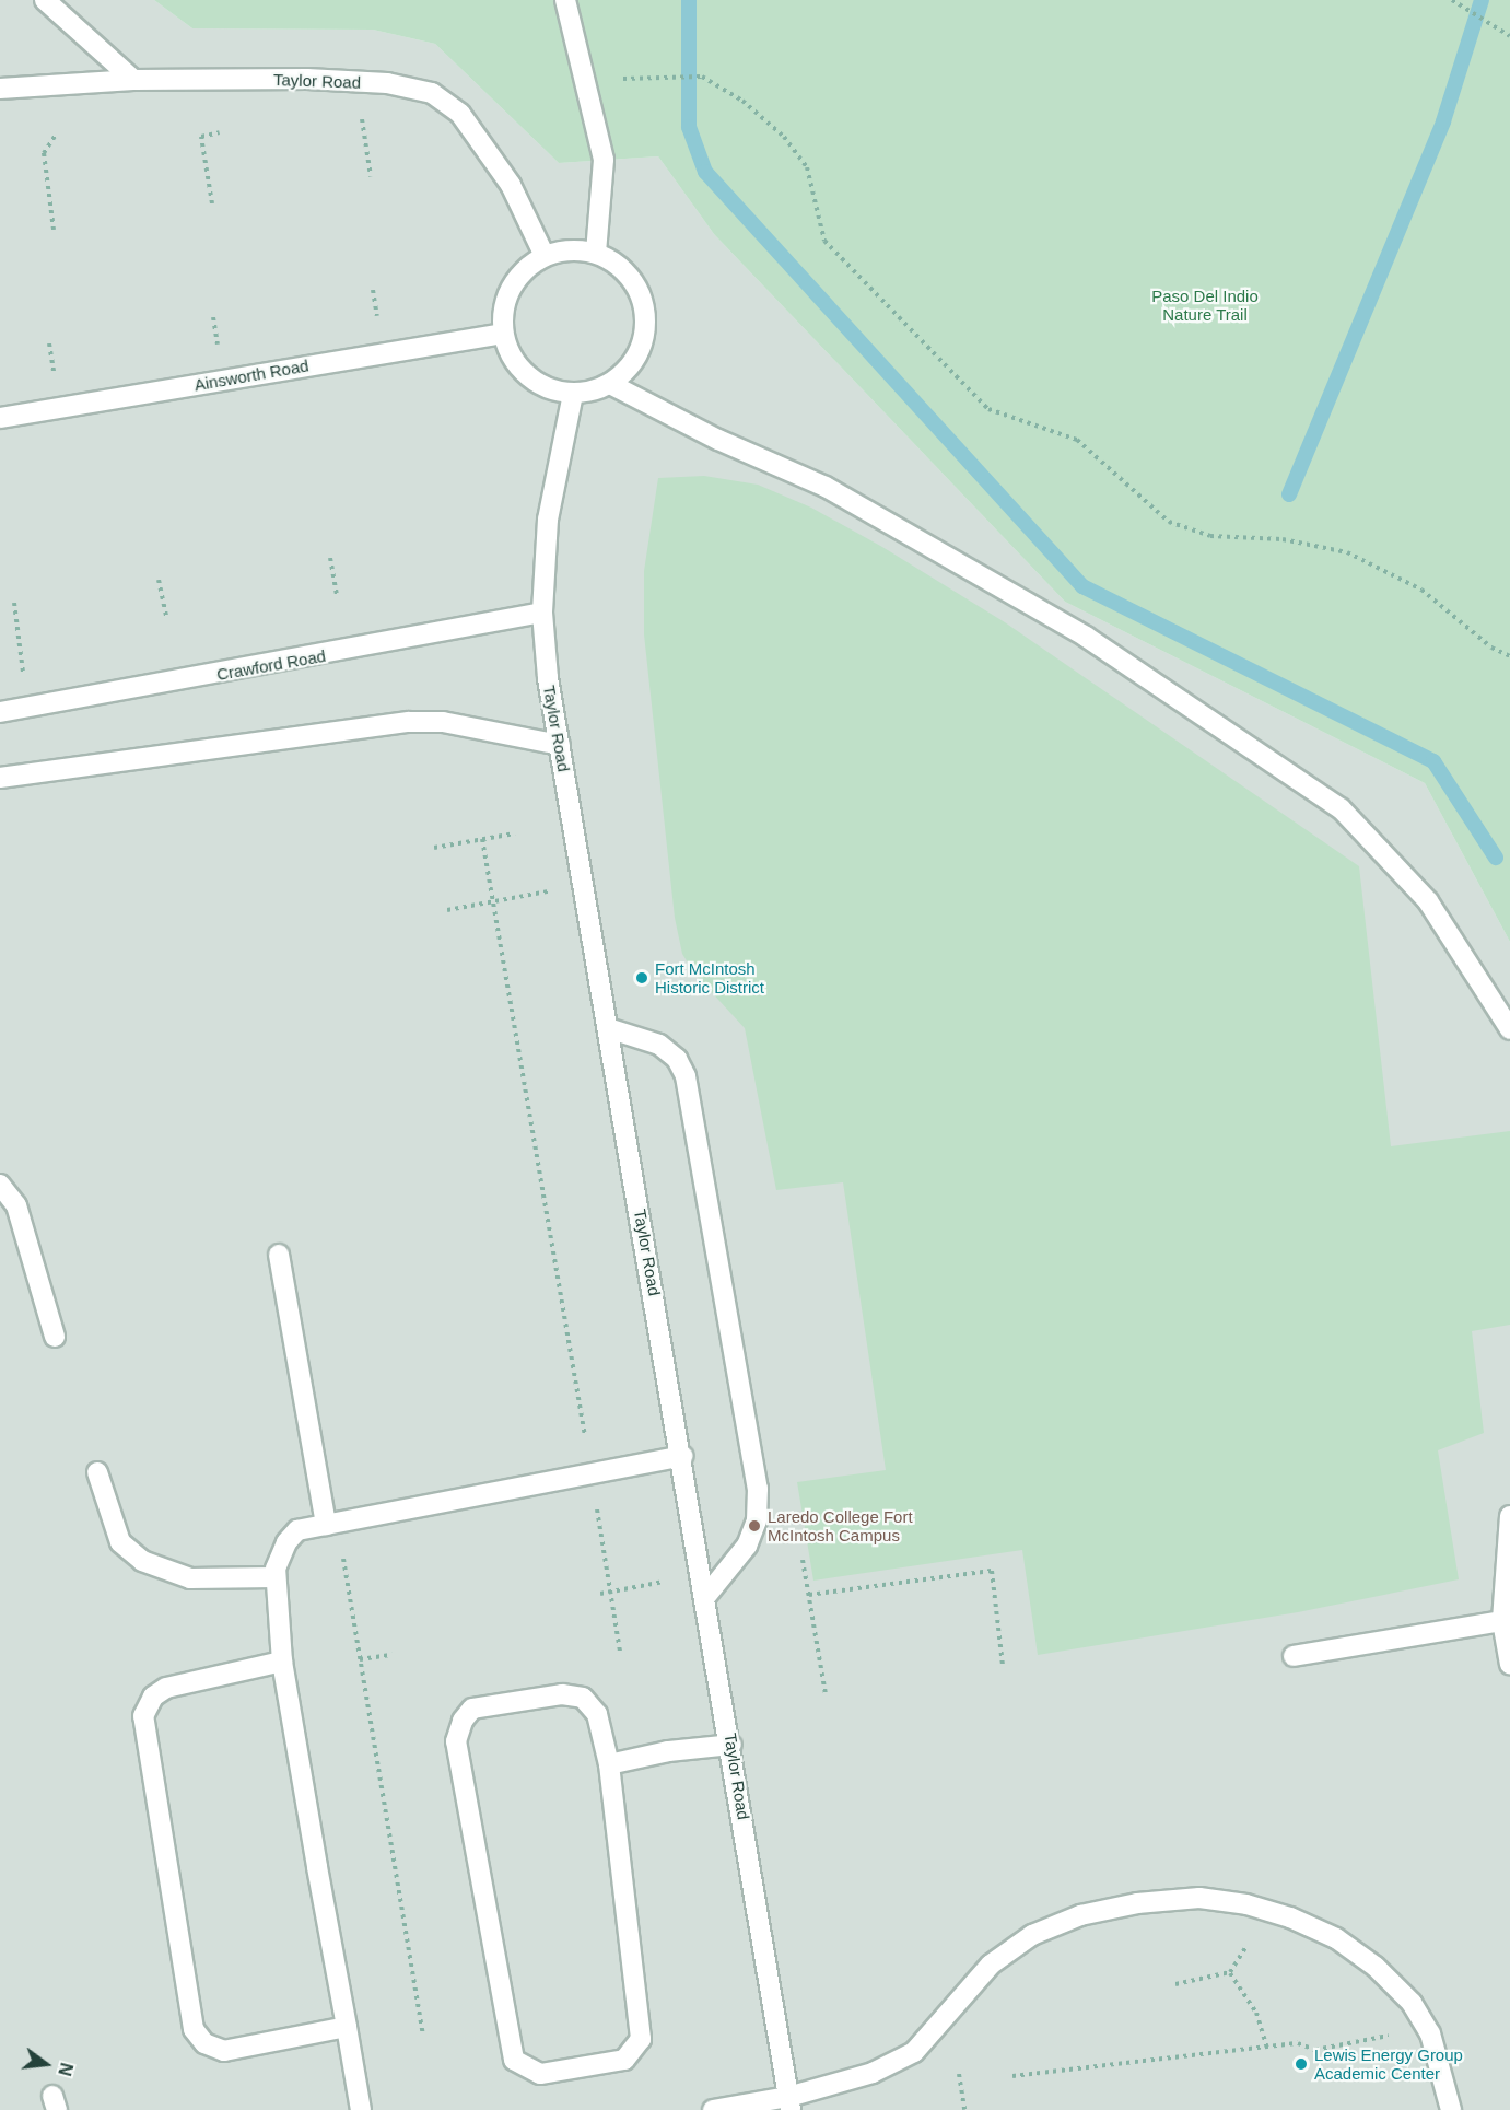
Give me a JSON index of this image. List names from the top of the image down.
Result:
{
  "streets": {
    "street": ["Taylor Road", "Ainsworth Road", "Crawford Road"]
  },
  "crossings": [
    ["Taylor Road", "Ainsworth Road"],
    ["Taylor Road", "Crawford Road"]
  ],
  "parks": ["Paso Del Indio Nature Trail"],
  "places": ["Fort McIntosh Historic District", "Laredo College Fort McIntosh Campus", "Lewis Energy Group Academic Center"],
  "north": "right"
}
